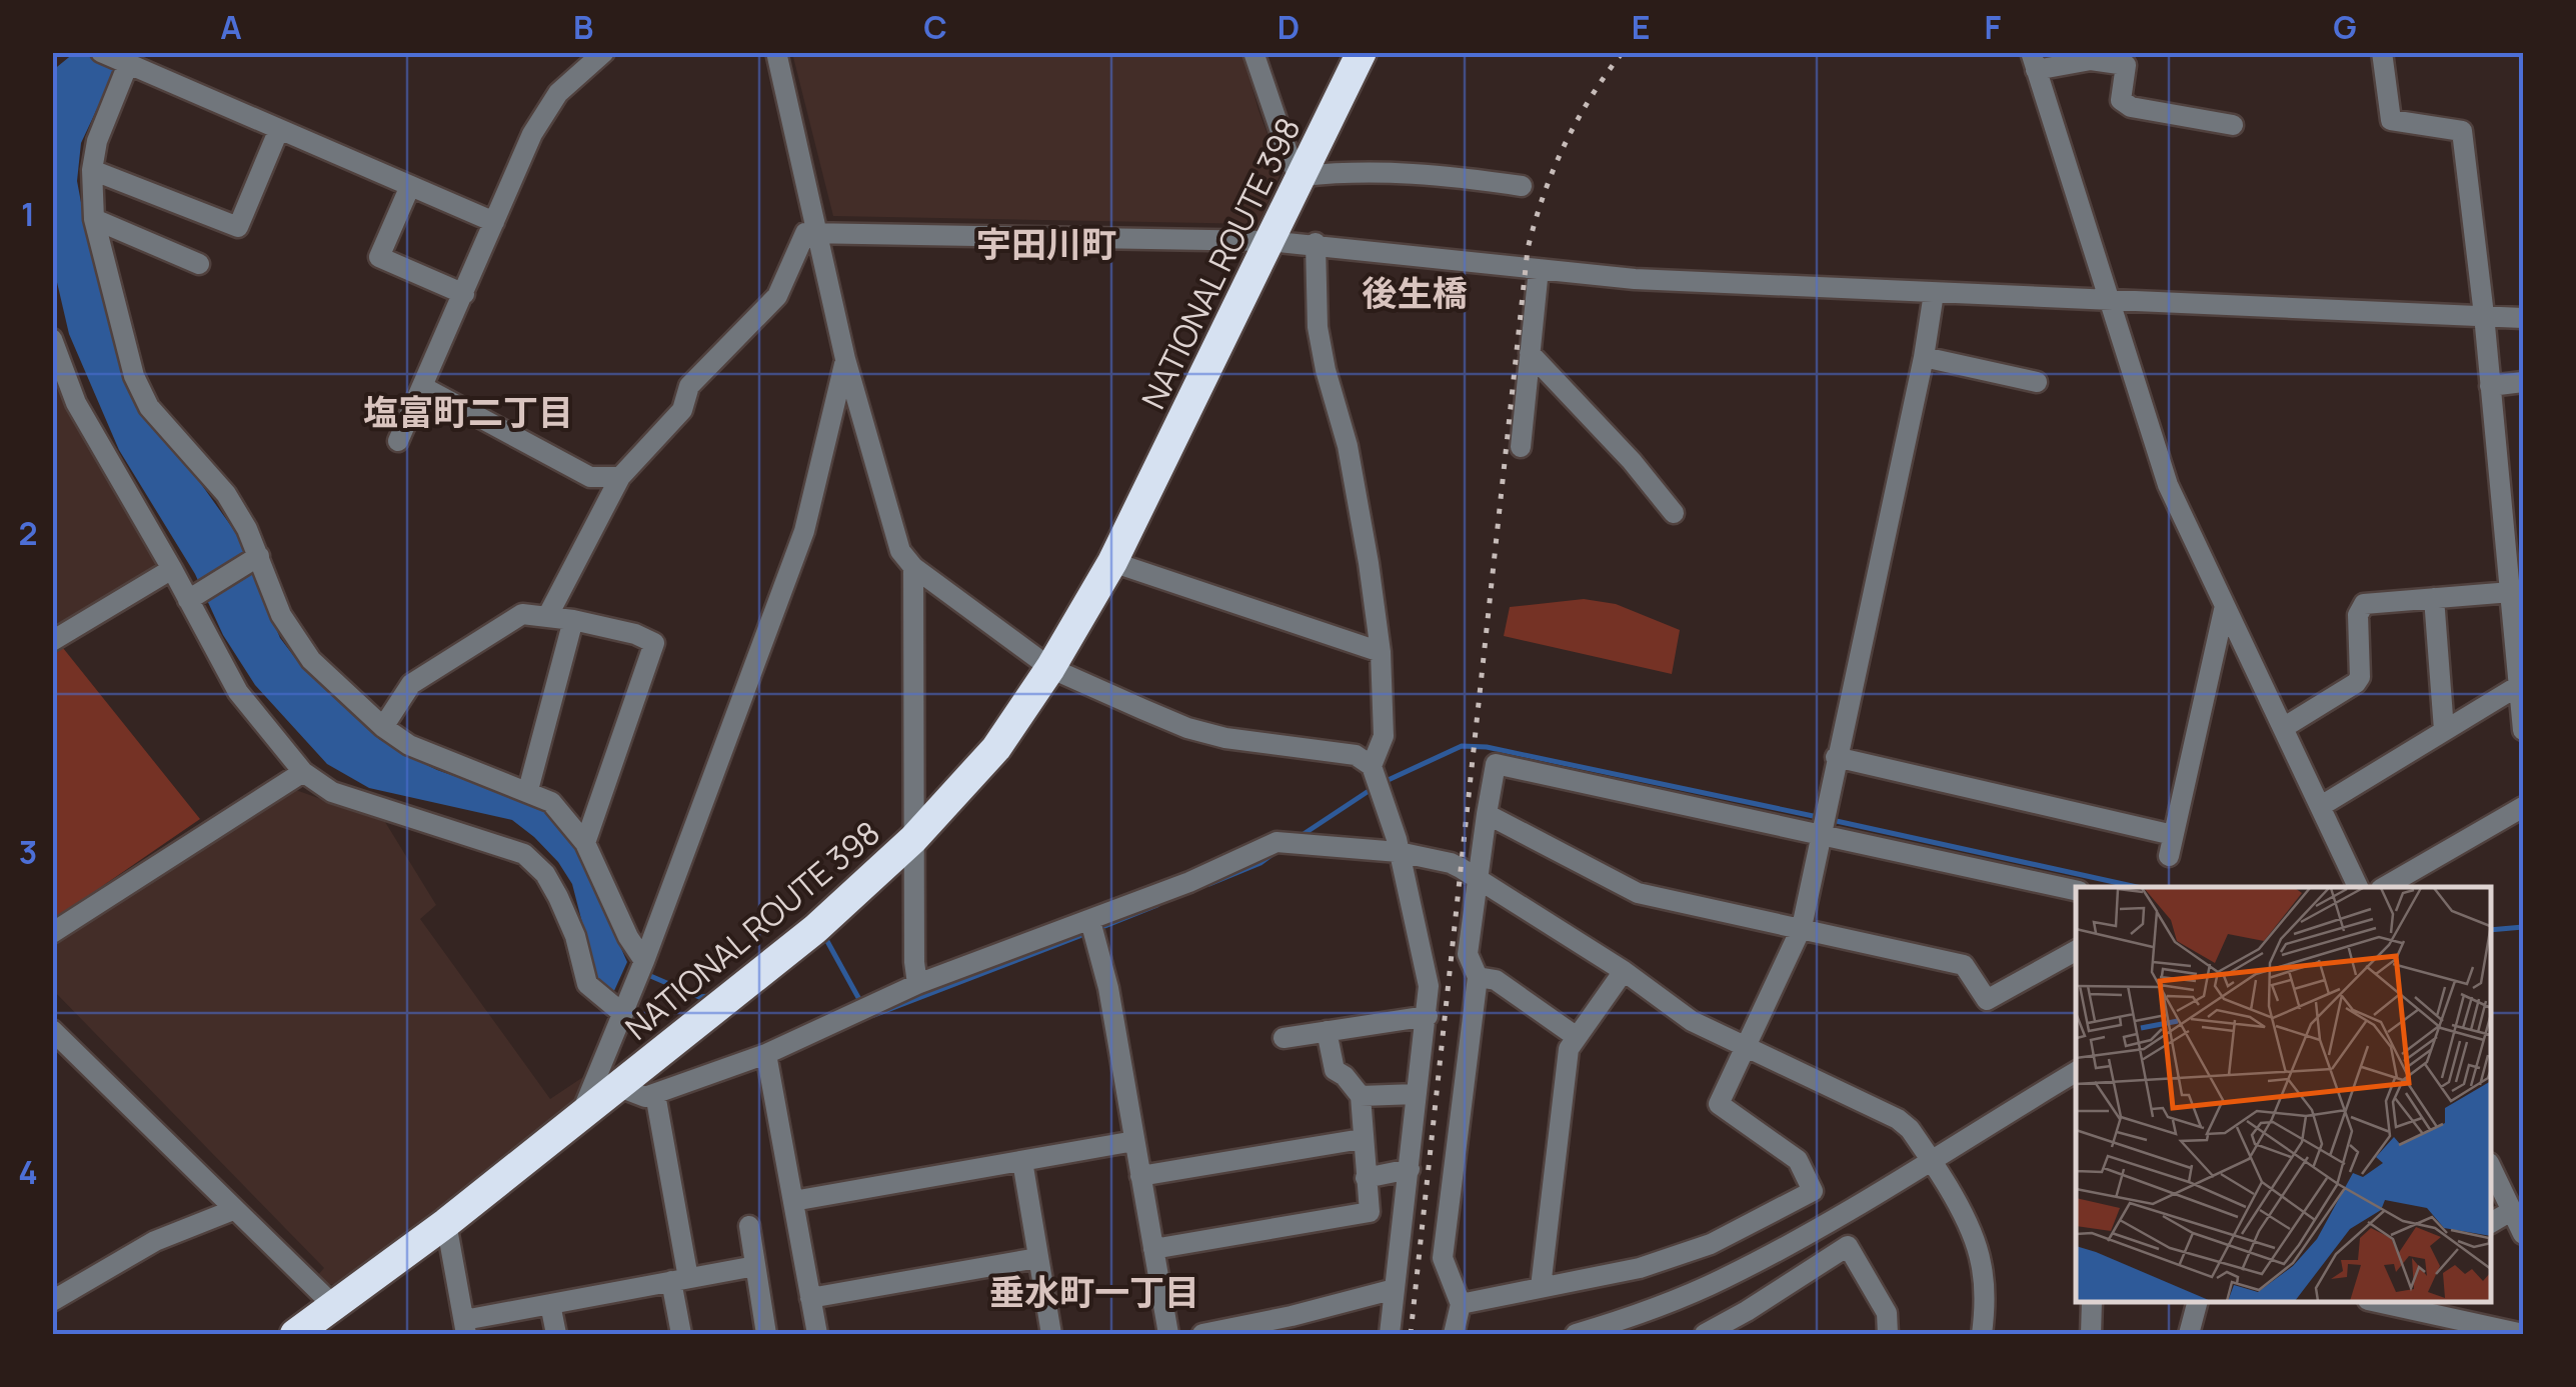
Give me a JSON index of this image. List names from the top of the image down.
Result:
{
  "streets": {
    "highway": ["NATIONAL ROUTE 398"]
  },
  "districts": [
    "宇田川町",
    "後生橋",
    "塩富町二丁目",
    "垂水町一丁目"
  ],
  "grid": {
    "columns": [
      "A",
      "B",
      "C",
      "D",
      "E",
      "F",
      "G"
    ],
    "rows": [
      "1",
      "2",
      "3",
      "4"
    ]
  }
}
